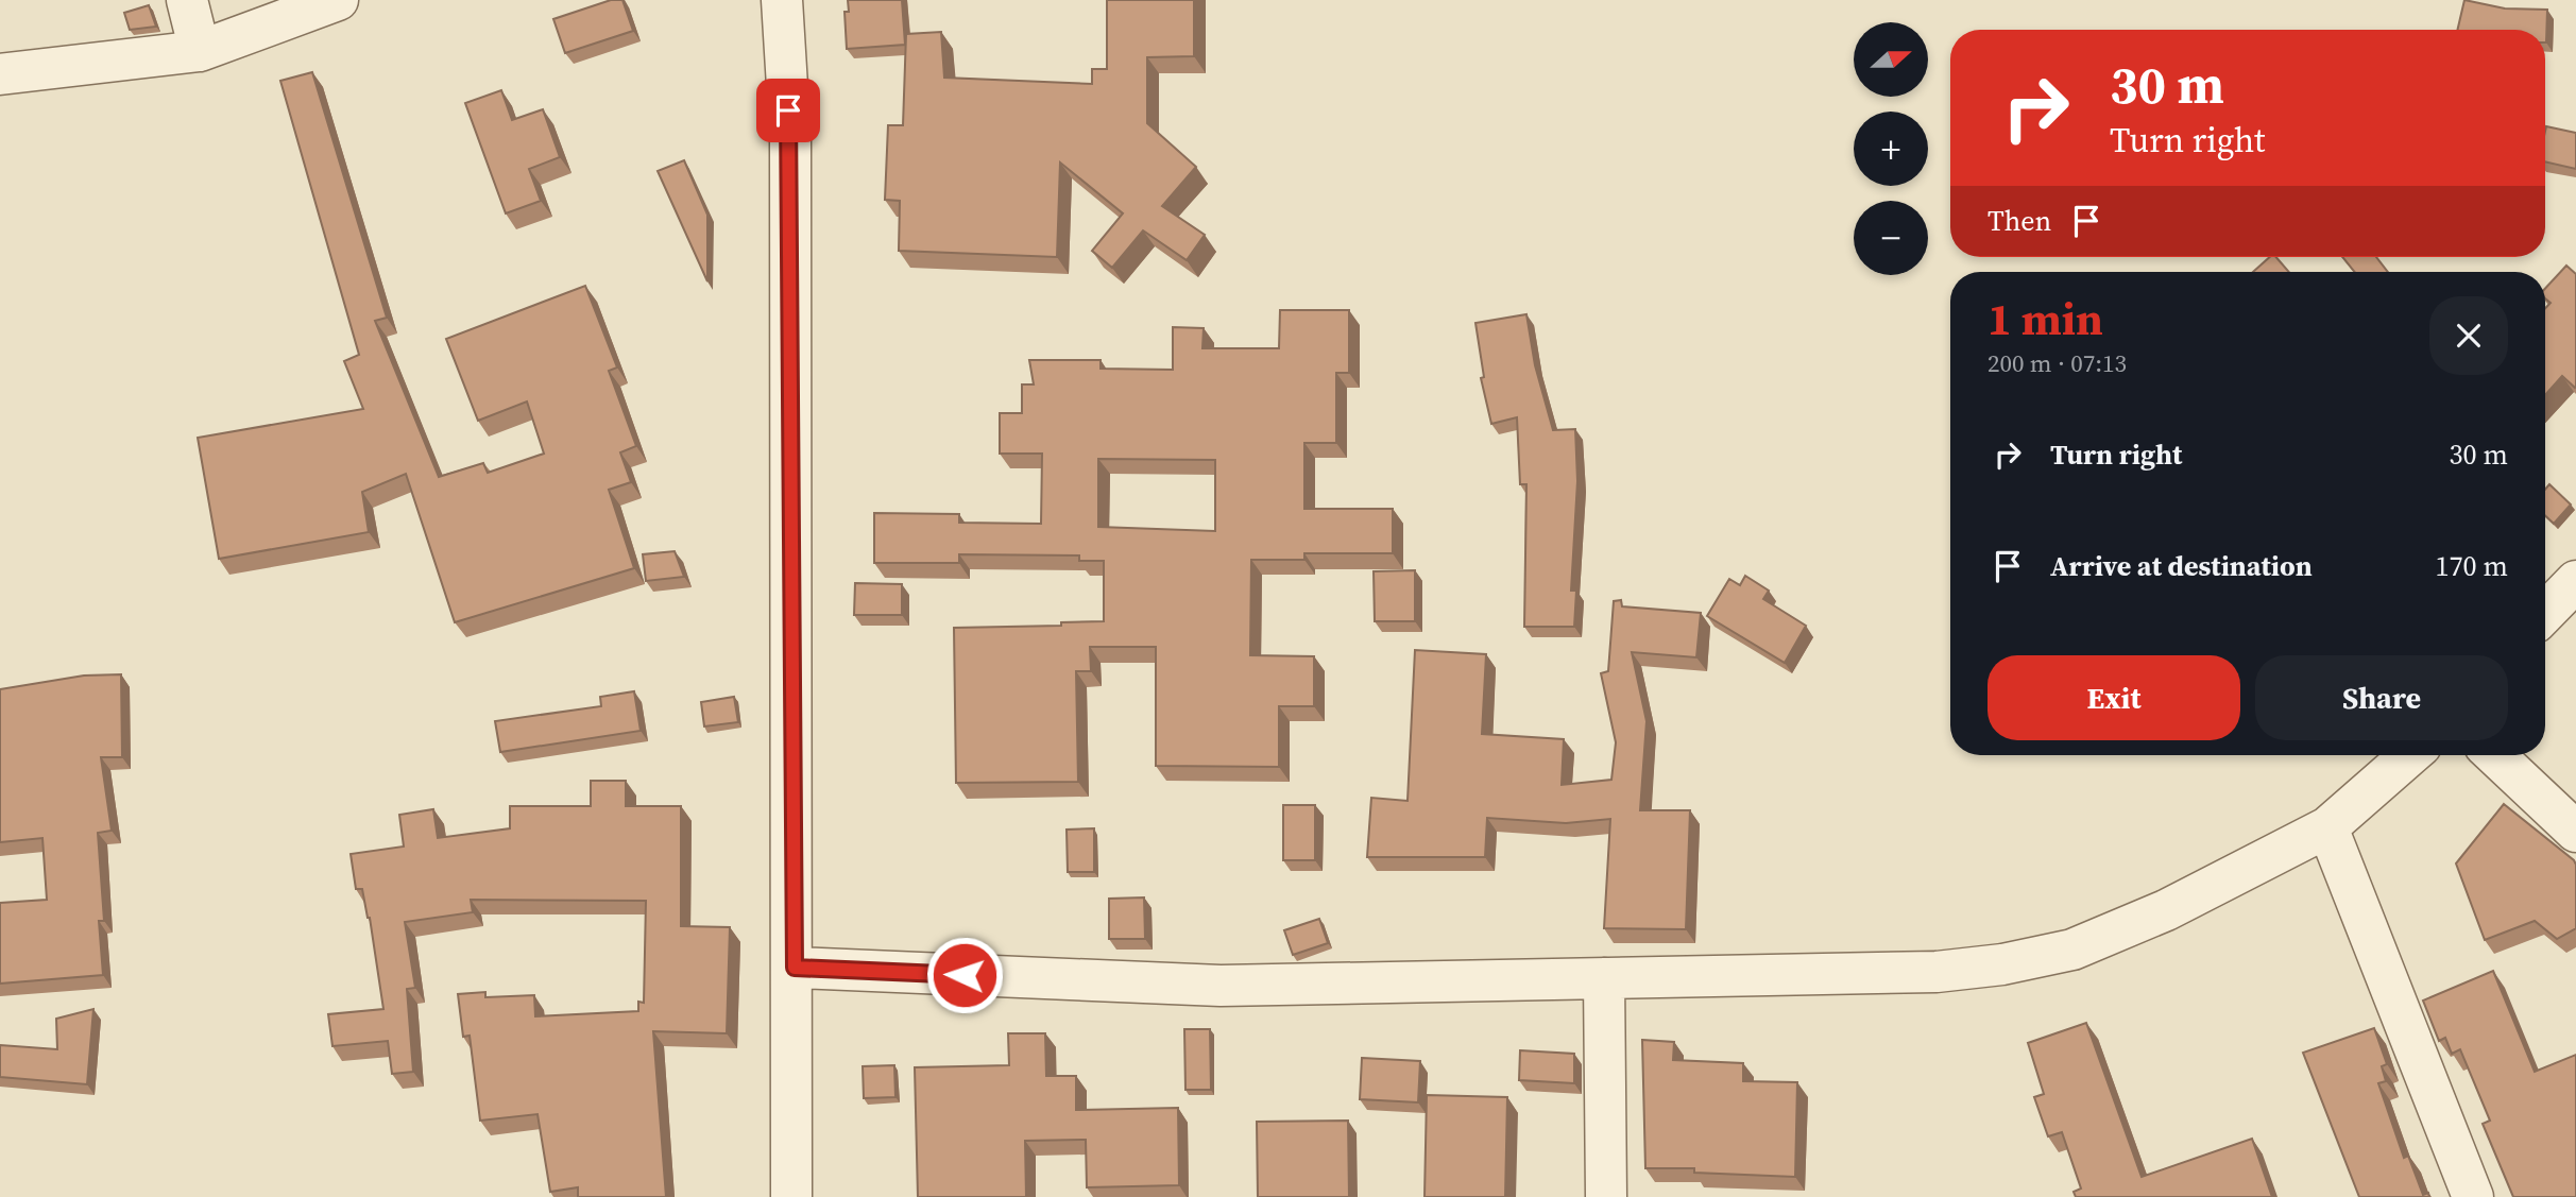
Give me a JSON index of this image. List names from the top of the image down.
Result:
{
  "north": "right",
  "page": {
    "map_buttons": ["+", "−"],
    "turn": ["30 m", "Turn right"],
    "then": "Then",
    "heading": ["1 min", "200 m · 07:13"],
    "list": [
      {
        "name": "Turn right",
        "value": "30 m"
      },
      {
        "name": "Arrive at destination",
        "value": "170 m"
      }
    ],
    "buttons": ["Exit", "Share"]
  }
}
